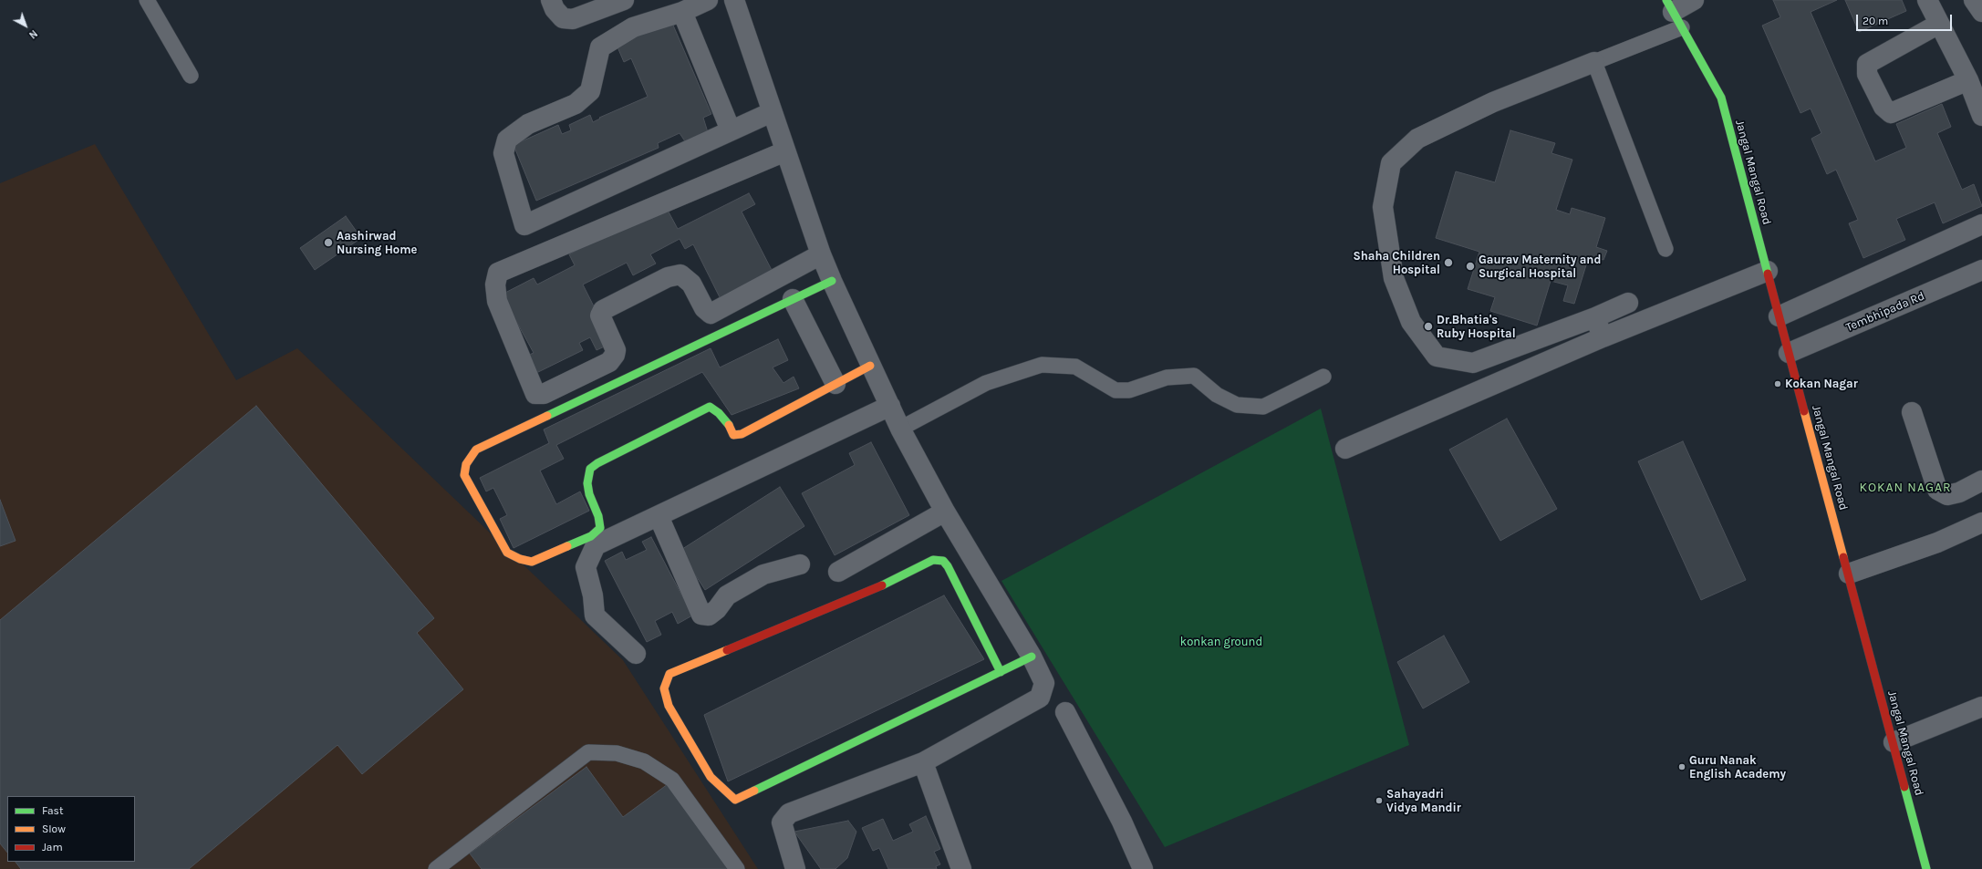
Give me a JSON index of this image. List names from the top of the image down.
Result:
{
  "streets": {
    "street": ["Jangal Mangal Road", "Tembhipada Rd"]
  },
  "crossings": [
    ["Jangal Mangal Road", "Tembhipada Rd"]
  ],
  "districts": ["KOKAN NAGAR"],
  "parks": ["konkan ground"],
  "places": [
    "Aashirwad Nursing Home",
    "Shaha Children Hospital",
    "Gaurav Maternity and Surgical Hospital",
    "Dr.Bhatia's Ruby Hospital",
    "Kokan Nagar",
    "Guru Nanak English Academy",
    "Sahayadri Vidya Mandir"
  ],
  "legend": ["Fast", "Slow", "Jam"],
  "scale_bar": "20 m",
  "north": "bottom right"
}
